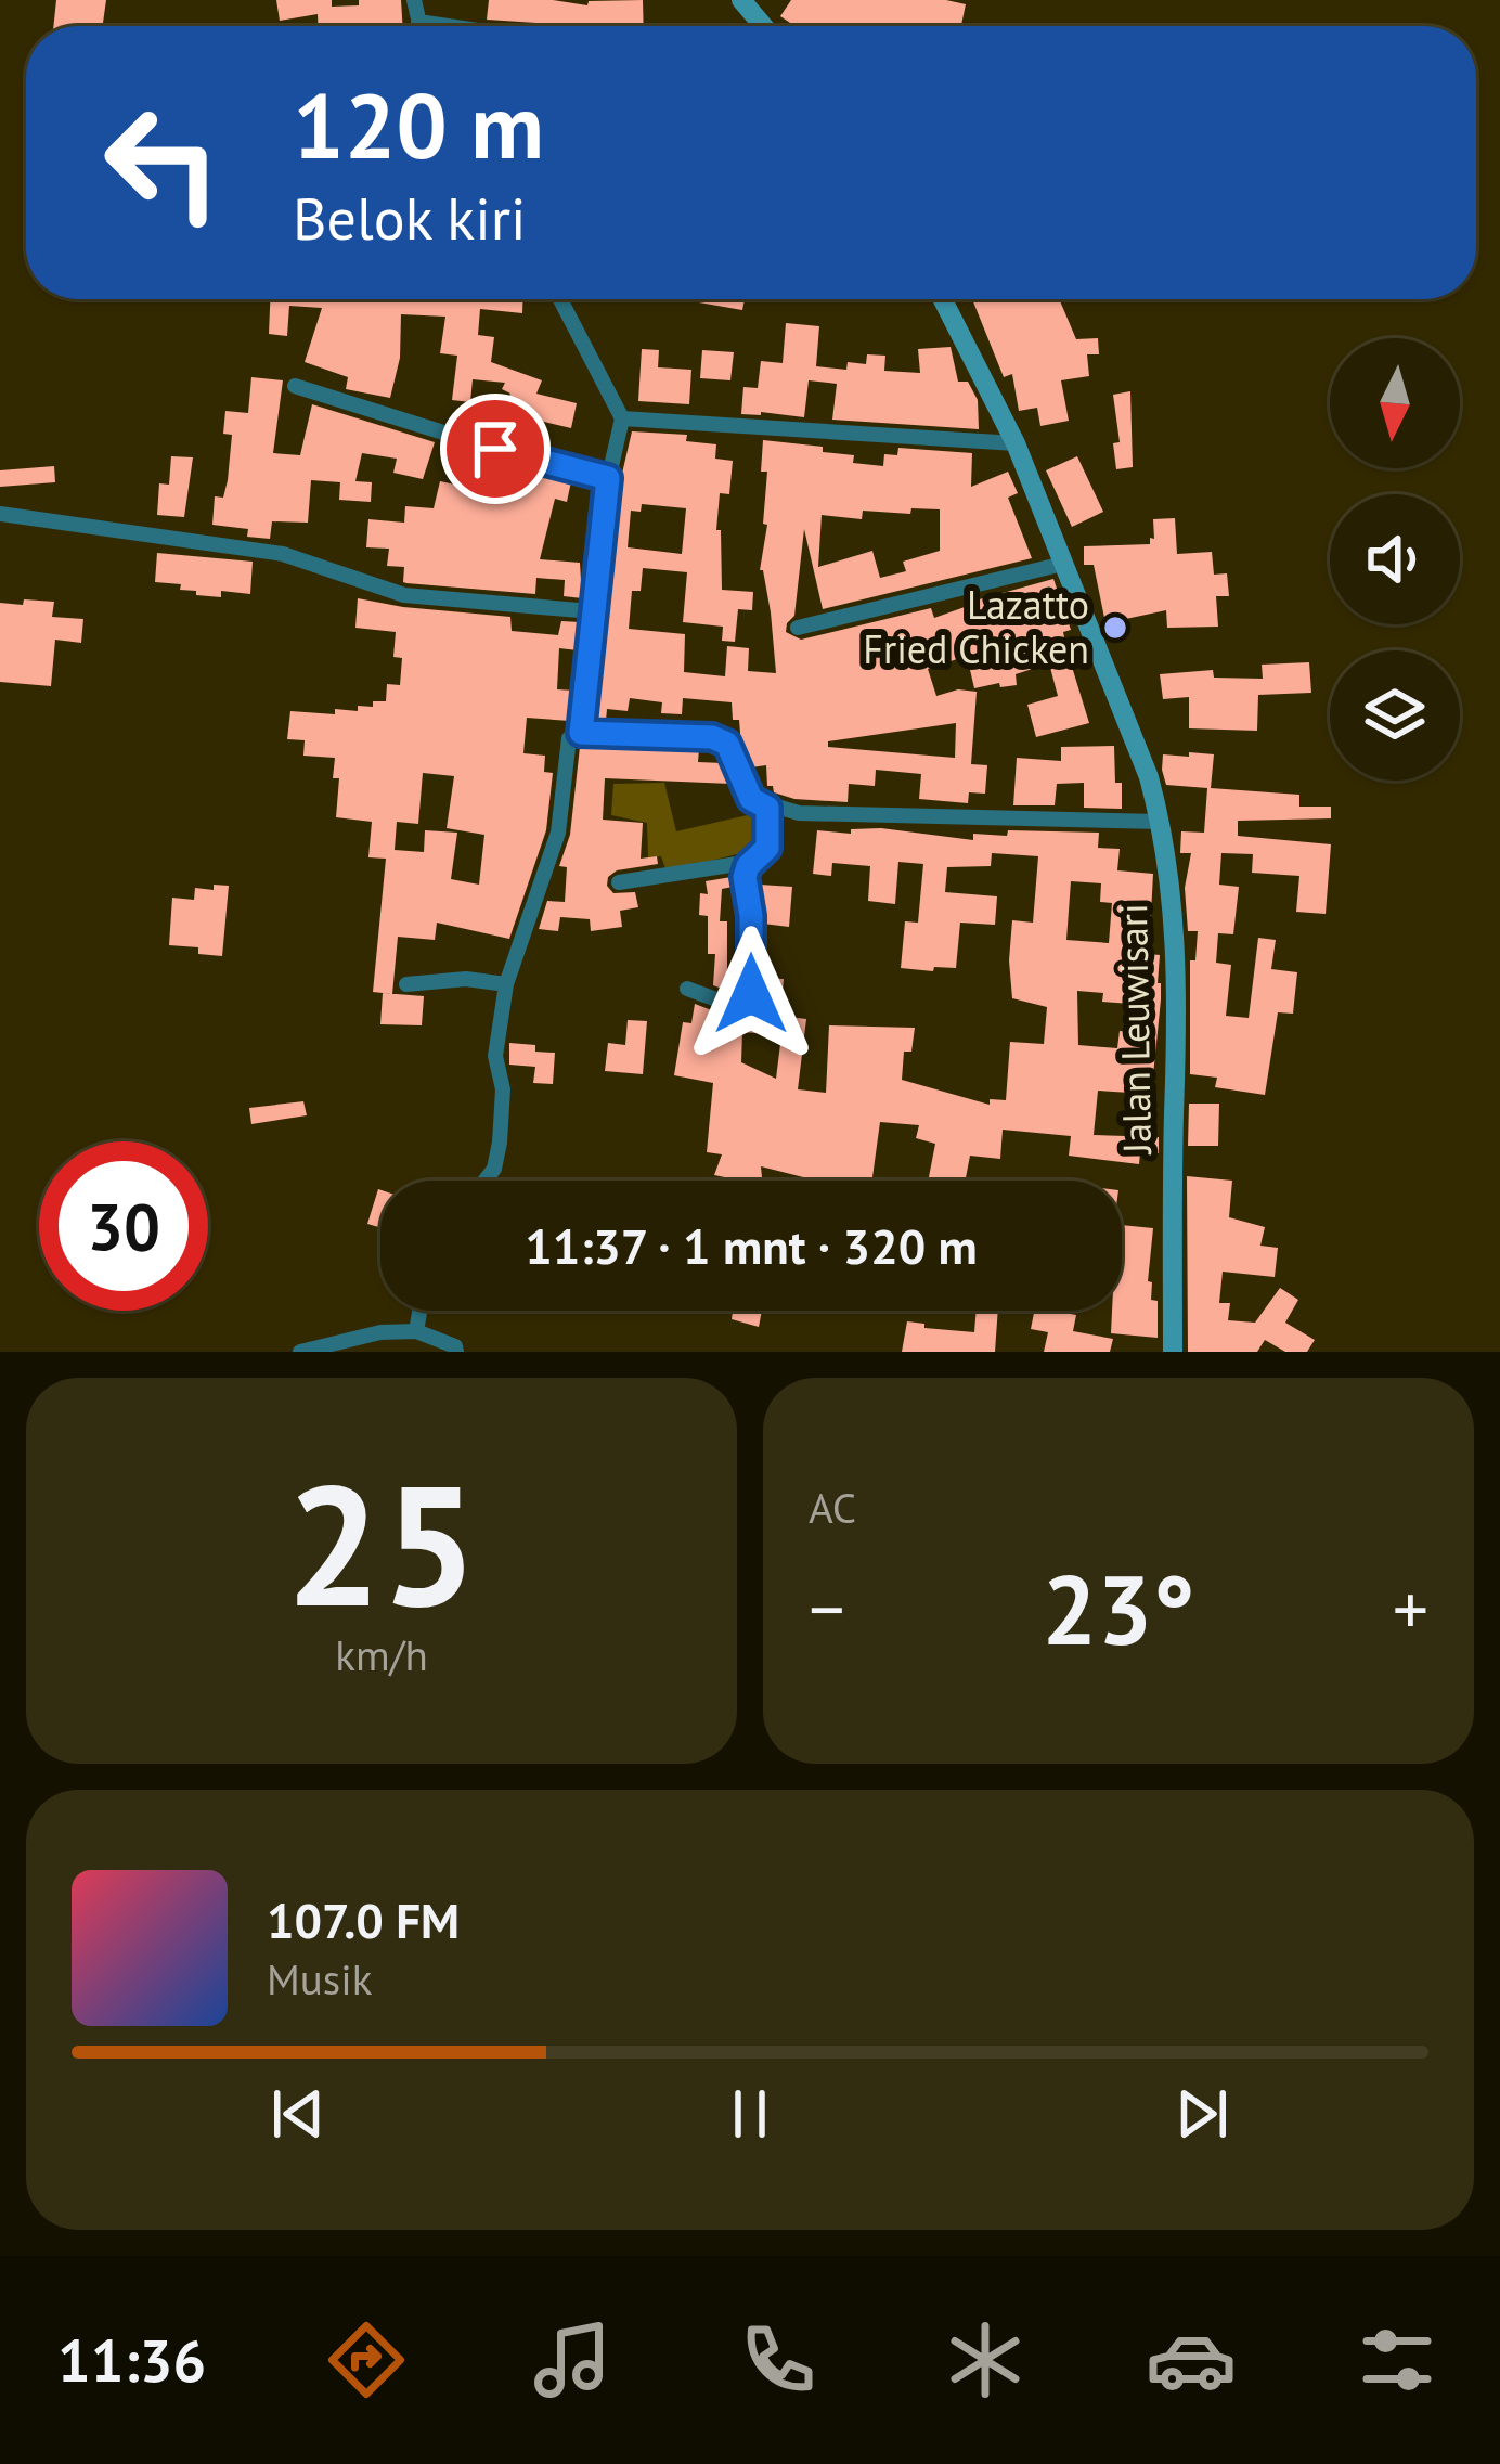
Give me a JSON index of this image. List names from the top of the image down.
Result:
{
  "streets": {
    "main road": ["Jalan Leuwisari"]
  },
  "places": ["Lazatto Fried Chicken"],
  "north": "bottom",
  "page": {
    "turn": ["120 m", "Belok kiri"],
    "limit": "30",
    "trip": "11:37 · 1 mnt · 320 m",
    "tile": [
      ["25", "km/h"],
      "AC"
    ],
    "heat": ["−", "23°", "+"],
    "song": ["107.0 FM", "Musik"],
    "tabs": "11:36"
  }
}
